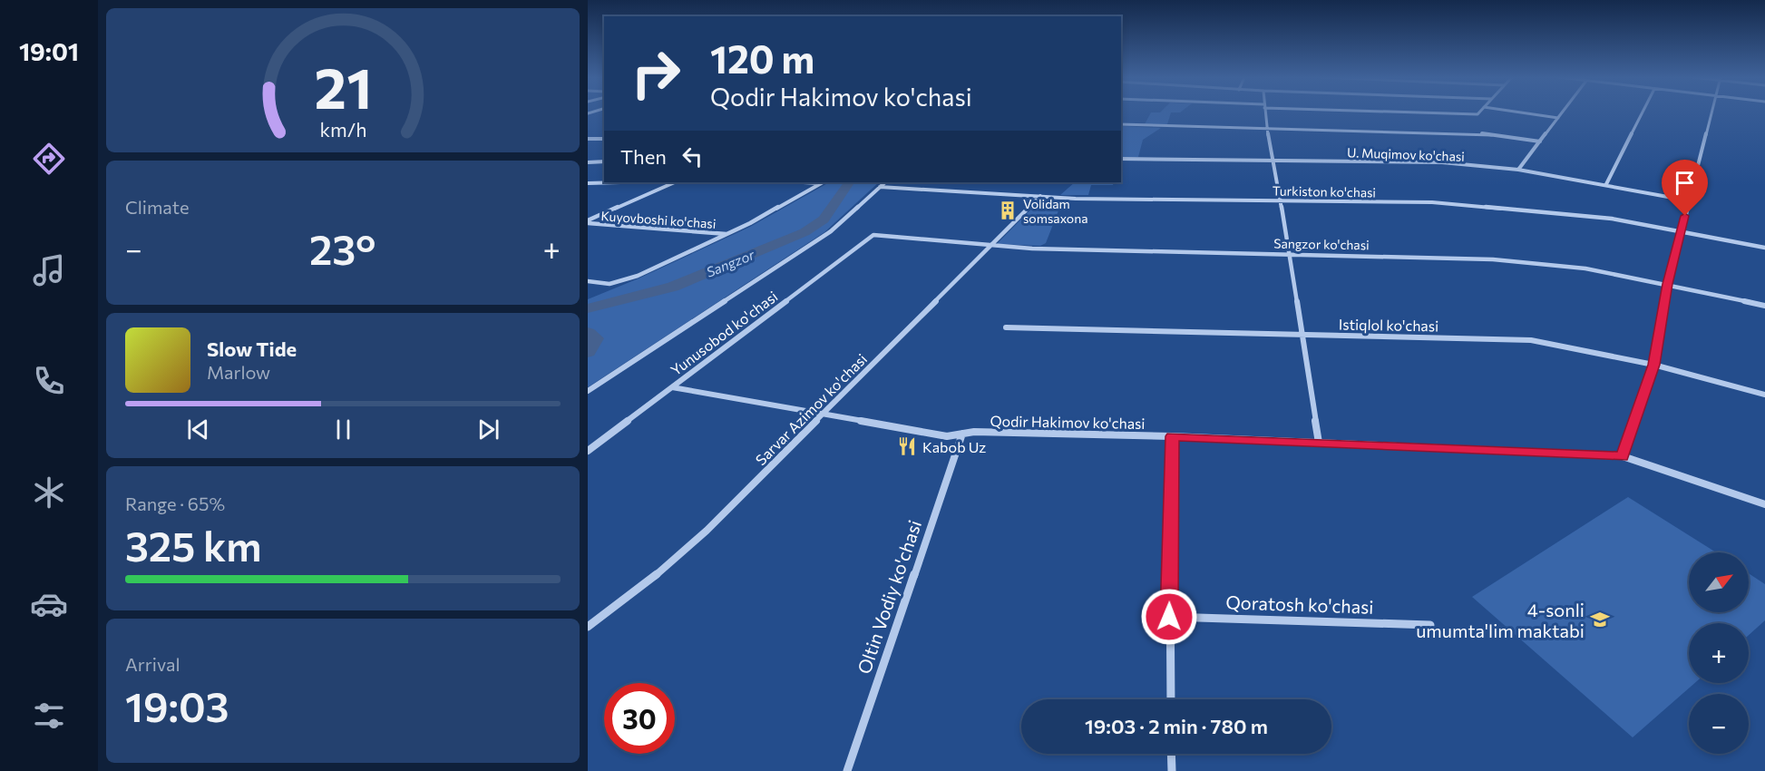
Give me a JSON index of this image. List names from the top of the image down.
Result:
{
  "streets": {
    "street": [
      "U. Muqimov ko'chasi",
      "Turkiston ko'chasi",
      "Kuyovboshi ko'chasi",
      "Sangzor ko'chasi",
      "Istiqlol ko'chasi",
      "Yunusobod ko'chasi",
      "Sarvar Azimov ko'chasi",
      "Qodir Hakimov ko'chasi",
      "Oltin Vodiy ko'chasi",
      "Qoratosh ko'chasi"
    ]
  },
  "crossings": [
    ["Turkiston ko'chasi", "Sarvar Azimov ko'chasi"],
    ["Sangzor ko'chasi", "Yunusobod ko'chasi"],
    ["Sangzor ko'chasi", "Sarvar Azimov ko'chasi"],
    ["Yunusobod ko'chasi", "Qodir Hakimov ko'chasi"],
    ["Sarvar Azimov ko'chasi", "Qodir Hakimov ko'chasi"],
    ["Qodir Hakimov ko'chasi", "Oltin Vodiy ko'chasi"]
  ],
  "water": ["Sangzor"],
  "places": {
    "building": ["Volidam somsaxona"],
    "restaurant": ["Kabob Uz"],
    "school or university": ["4-sonli umumta'lim maktabi"]
  },
  "north": "top right",
  "page": {
    "tabs": "19:01",
    "turn": ["120 m", "Qodir Hakimov ko'chasi"],
    "then": "Then",
    "tile": [
      "Climate",
      ["Range · 65%", "325 km"],
      ["Arrival", "19:03"]
    ],
    "heat": ["−", "23°", "+"],
    "song": ["Slow Tide", "Marlow"],
    "map_buttons": ["+", "−"],
    "limit": "30",
    "trip": "19:03 · 2 min · 780 m",
    "gauge": ["21", "km/h"]
  }
}
